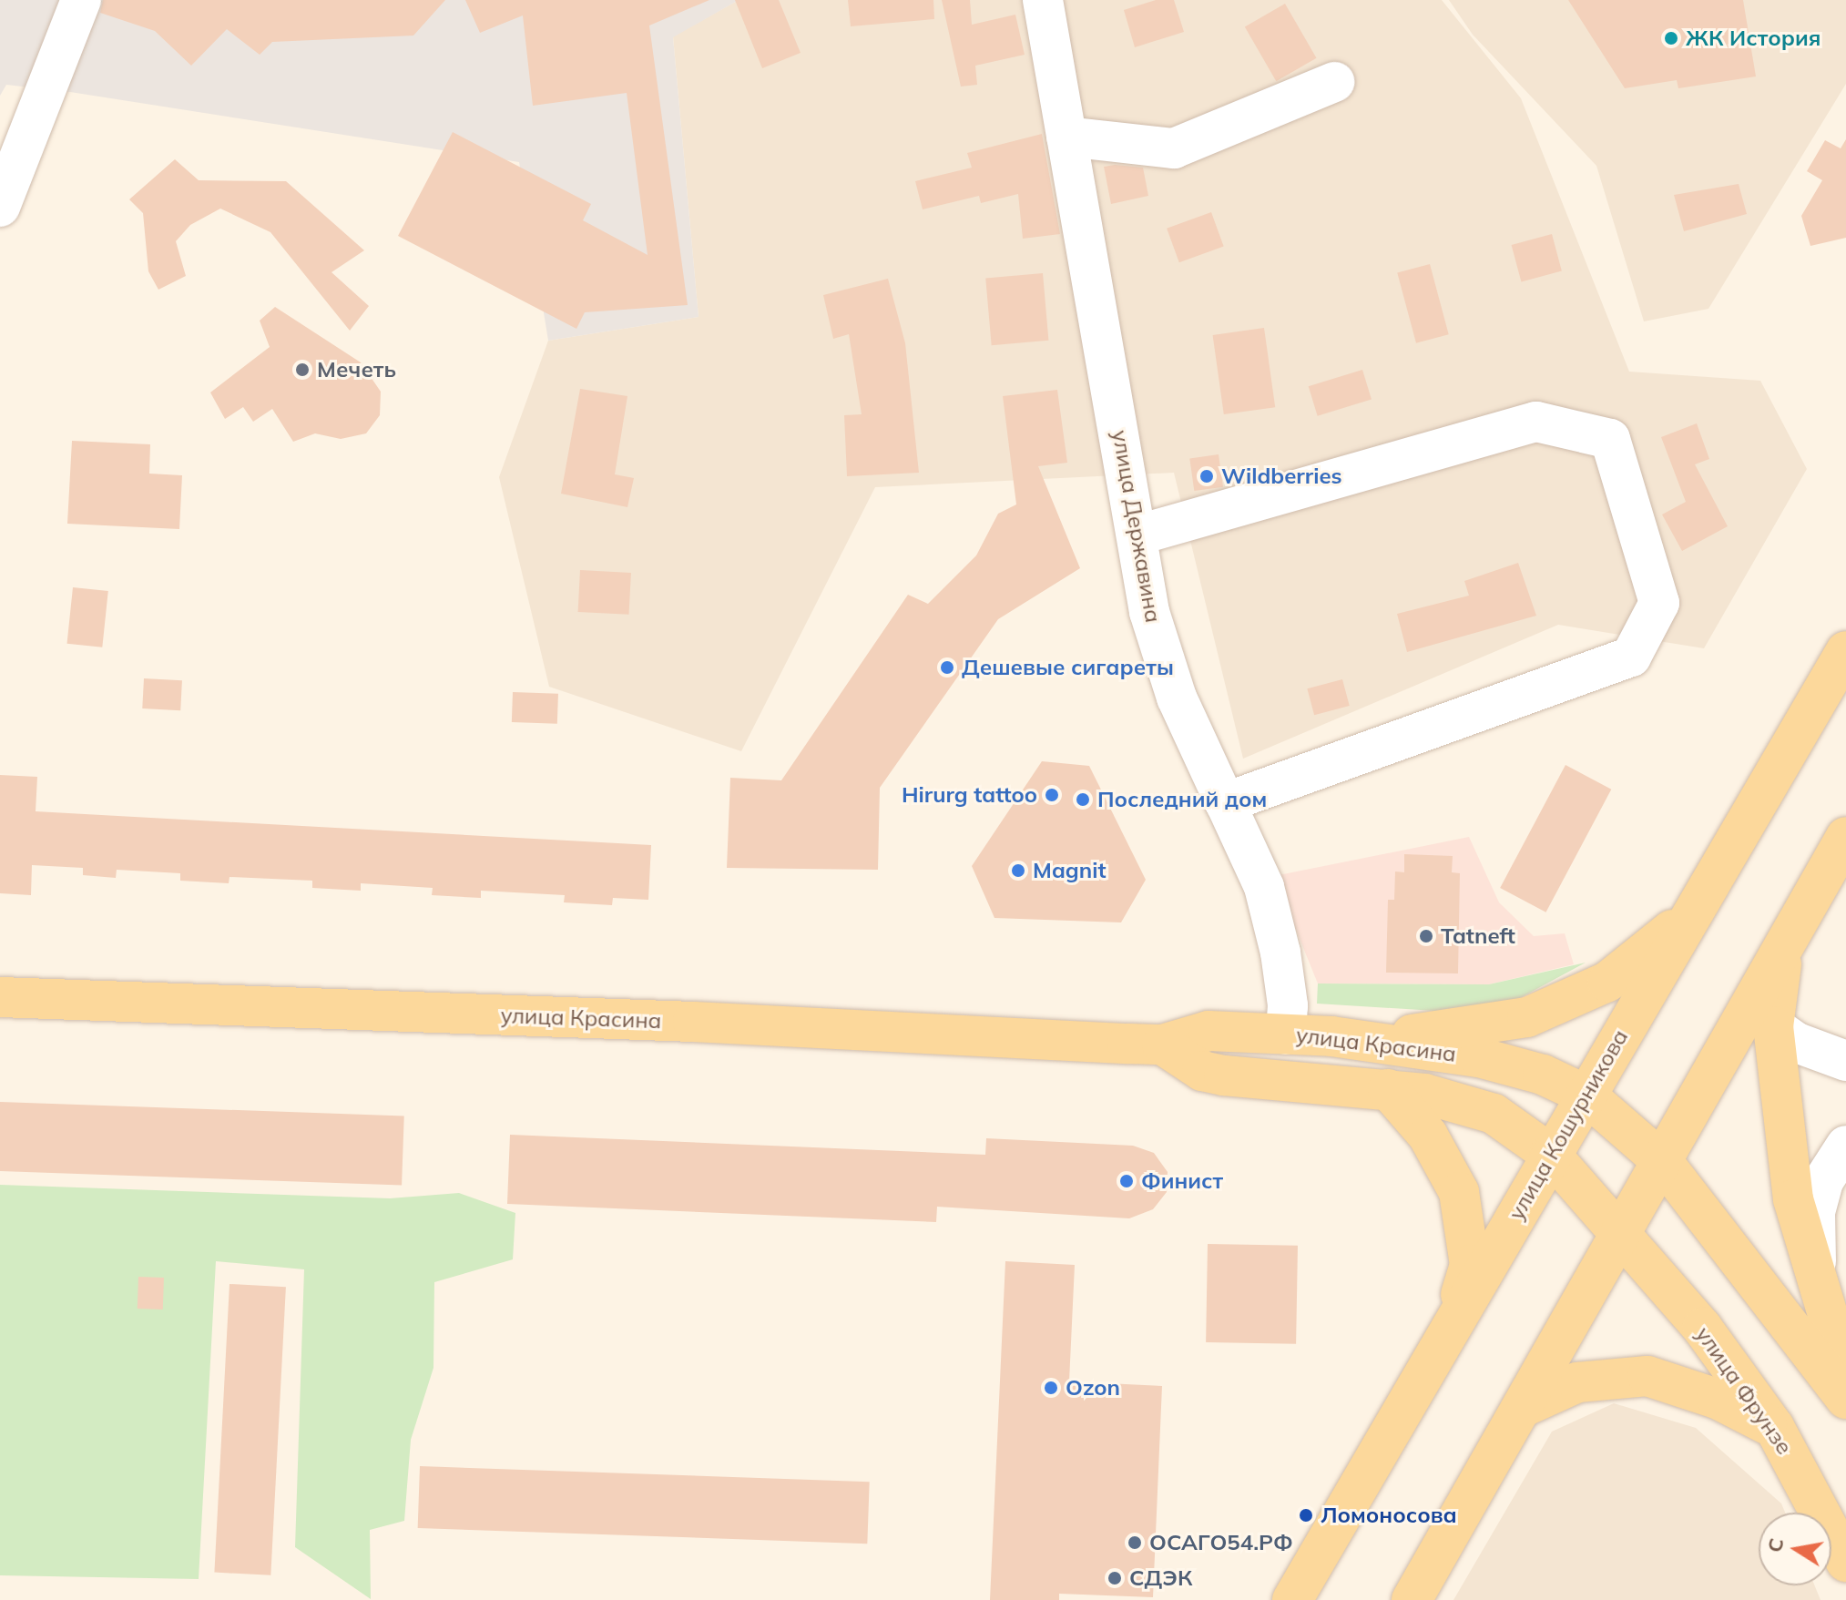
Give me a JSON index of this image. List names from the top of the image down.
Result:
{
  "streets": {
    "main road": ["улица Красина", "улица Кошурникова", "улица Фрунзе"],
    "street": ["улица Державина"]
  },
  "crossings": [
    ["улица Державина", "улица Красина"],
    ["улица Красина", "улица Кошурникова"],
    ["улица Красина", "улица Фрунзе"]
  ],
  "places": [
    "ЖК История",
    "Мечеть",
    "Wildberries",
    "Дешевые сигареты",
    "Hirurg tattoo",
    "Последний дом",
    "Magnit",
    "Tatneft",
    "Финист",
    "Ozon",
    "Ломоносова",
    "ОСАГО54.РФ",
    "СДЭК"
  ],
  "north": "left"
}
